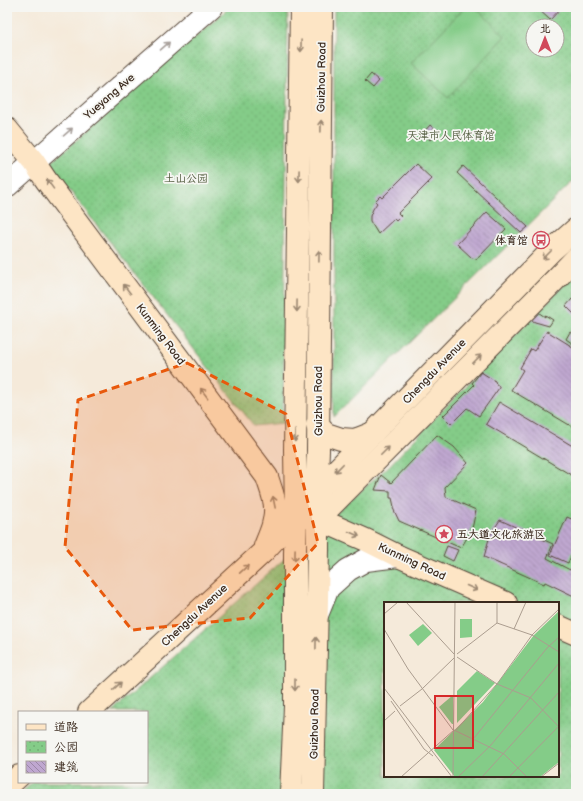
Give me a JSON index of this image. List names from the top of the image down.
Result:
{
  "streets": {
    "street": [
      "Guizhou Road",
      "Yueyang Ave",
      "Kunming Road",
      "Chengdu Avenue"
    ]
  },
  "crossings": [
    ["Guizhou Road", "Kunming Road"],
    ["Guizhou Road", "Chengdu Avenue"],
    ["Yueyang Ave", "Kunming Road"],
    ["Kunming Road", "Chengdu Avenue"]
  ],
  "one_way": ["Yueyang Ave"],
  "parks": ["天津市人民体育馆", "土山公园"],
  "places": {
    "bus stop": ["体育馆"],
    "place": ["五大道文化旅游区"]
  },
  "legend": ["道路", "公园", "建筑"],
  "north": "top"
}
